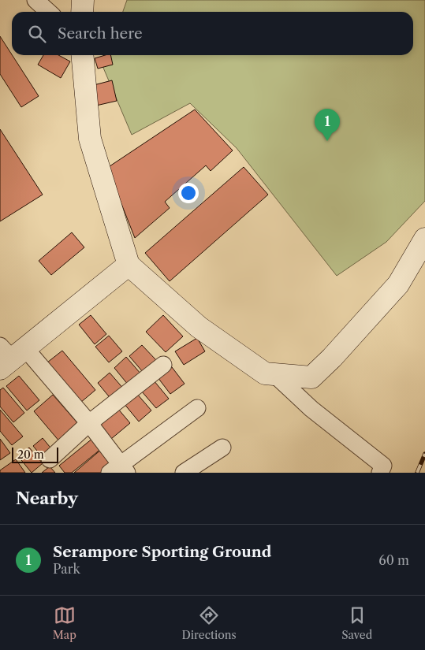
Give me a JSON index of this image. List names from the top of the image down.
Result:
{
  "scale_bar": "20 m",
  "page": {
    "search": "Search here",
    "pins": "1",
    "scale": "20 m",
    "heading": "Nearby",
    "list": [
      {
        "mark": "1",
        "name": "Serampore Sporting Ground",
        "note": "Park",
        "value": "60 m"
      }
    ],
    "nav": ["Map", "Directions", "Saved"]
  }
}
